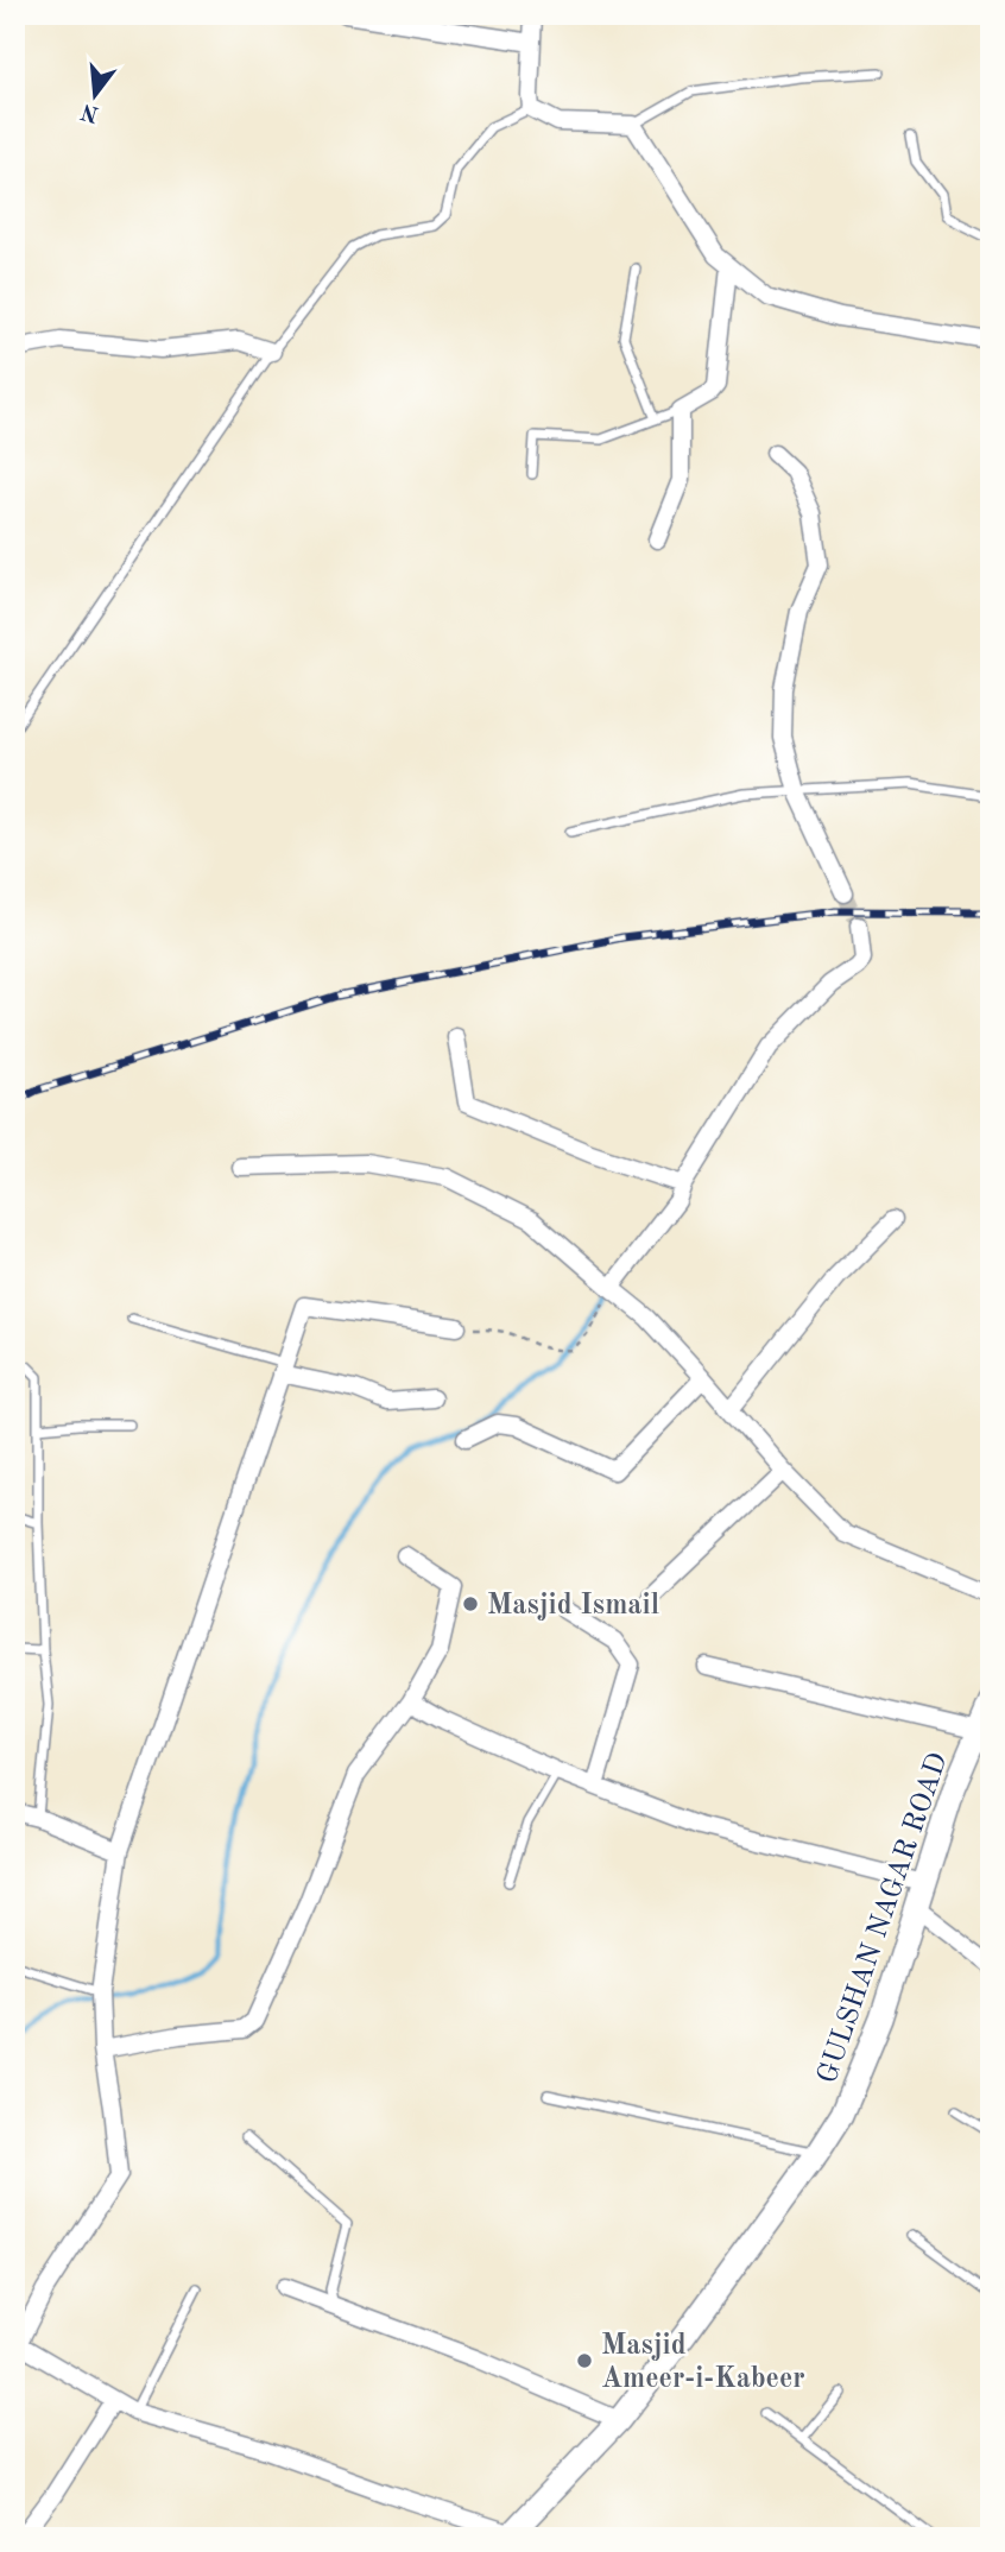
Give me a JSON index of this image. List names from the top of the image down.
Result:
{
  "streets": {
    "street": ["GULSHAN NAGAR ROAD"]
  },
  "places": ["Masjid Ismail", "Masjid Ameer-i-Kabeer"],
  "north": "bottom"
}
